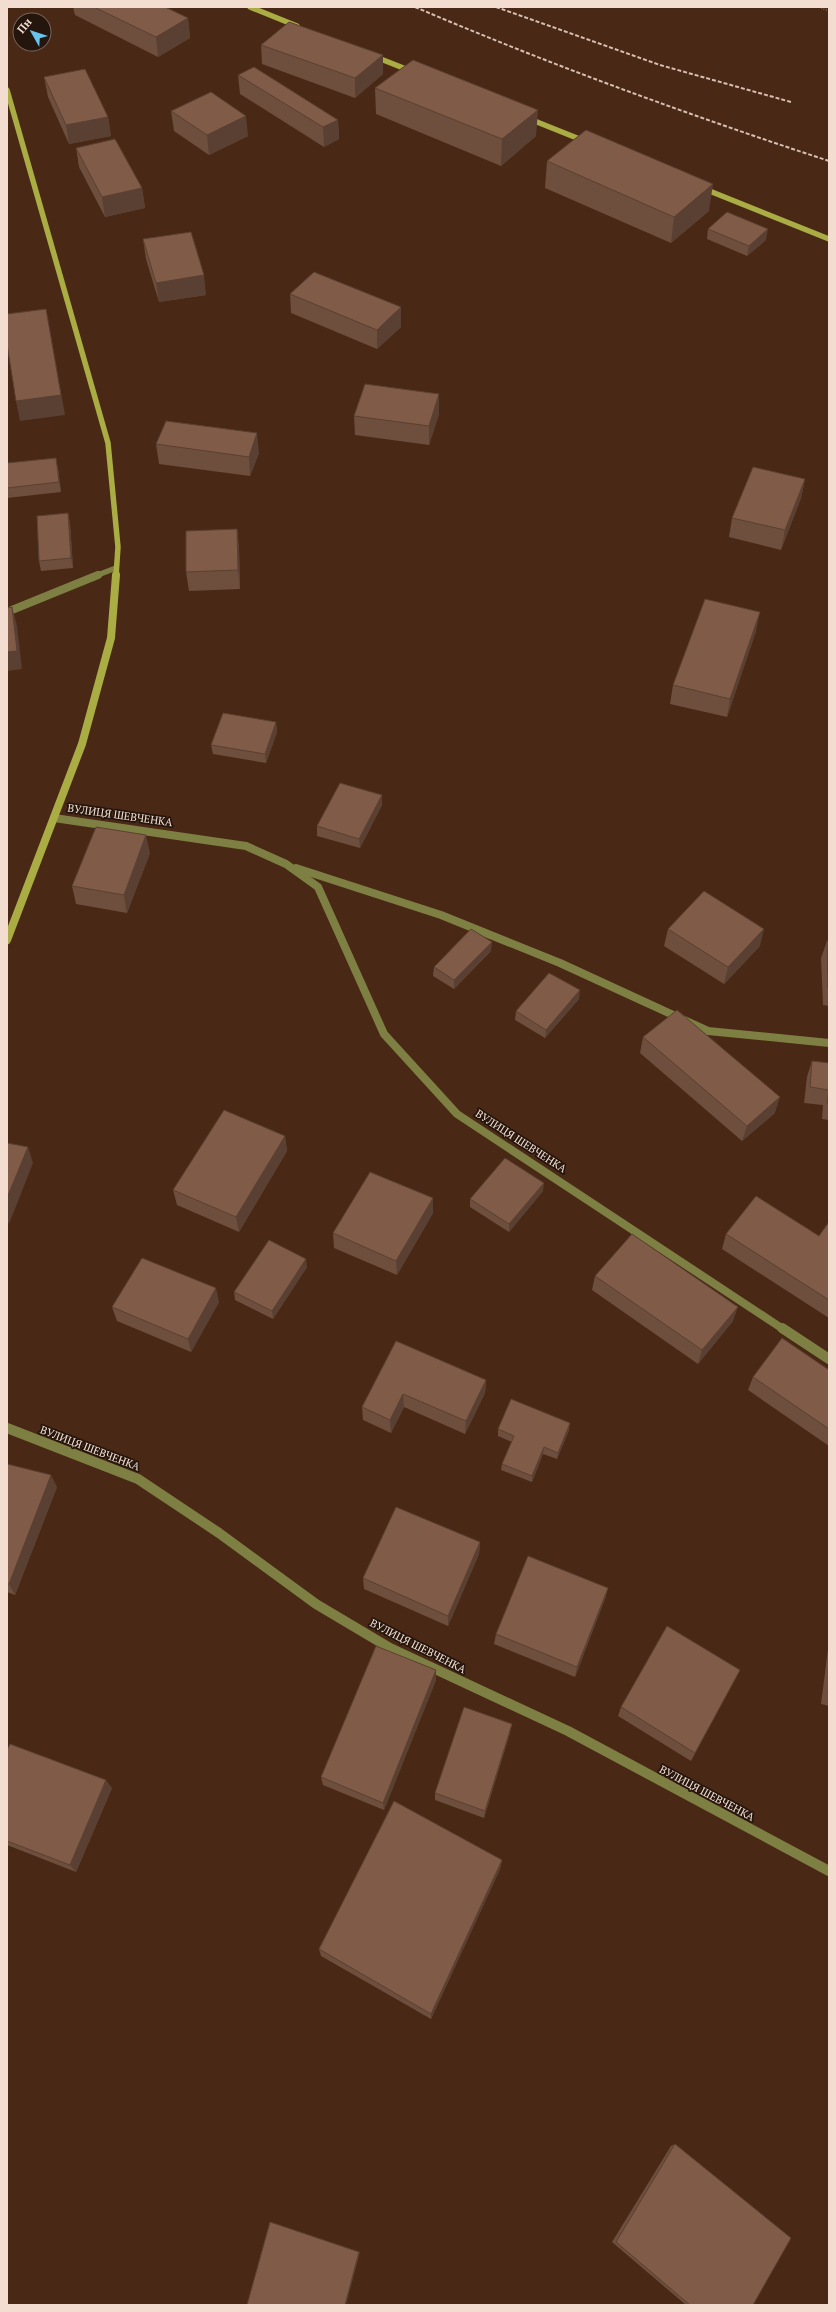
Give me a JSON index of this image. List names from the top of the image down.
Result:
{
  "streets": {
    "main road": ["ВУЛИЦЯ ШЕВЧЕНКА"]
  },
  "north": "top left"
}
